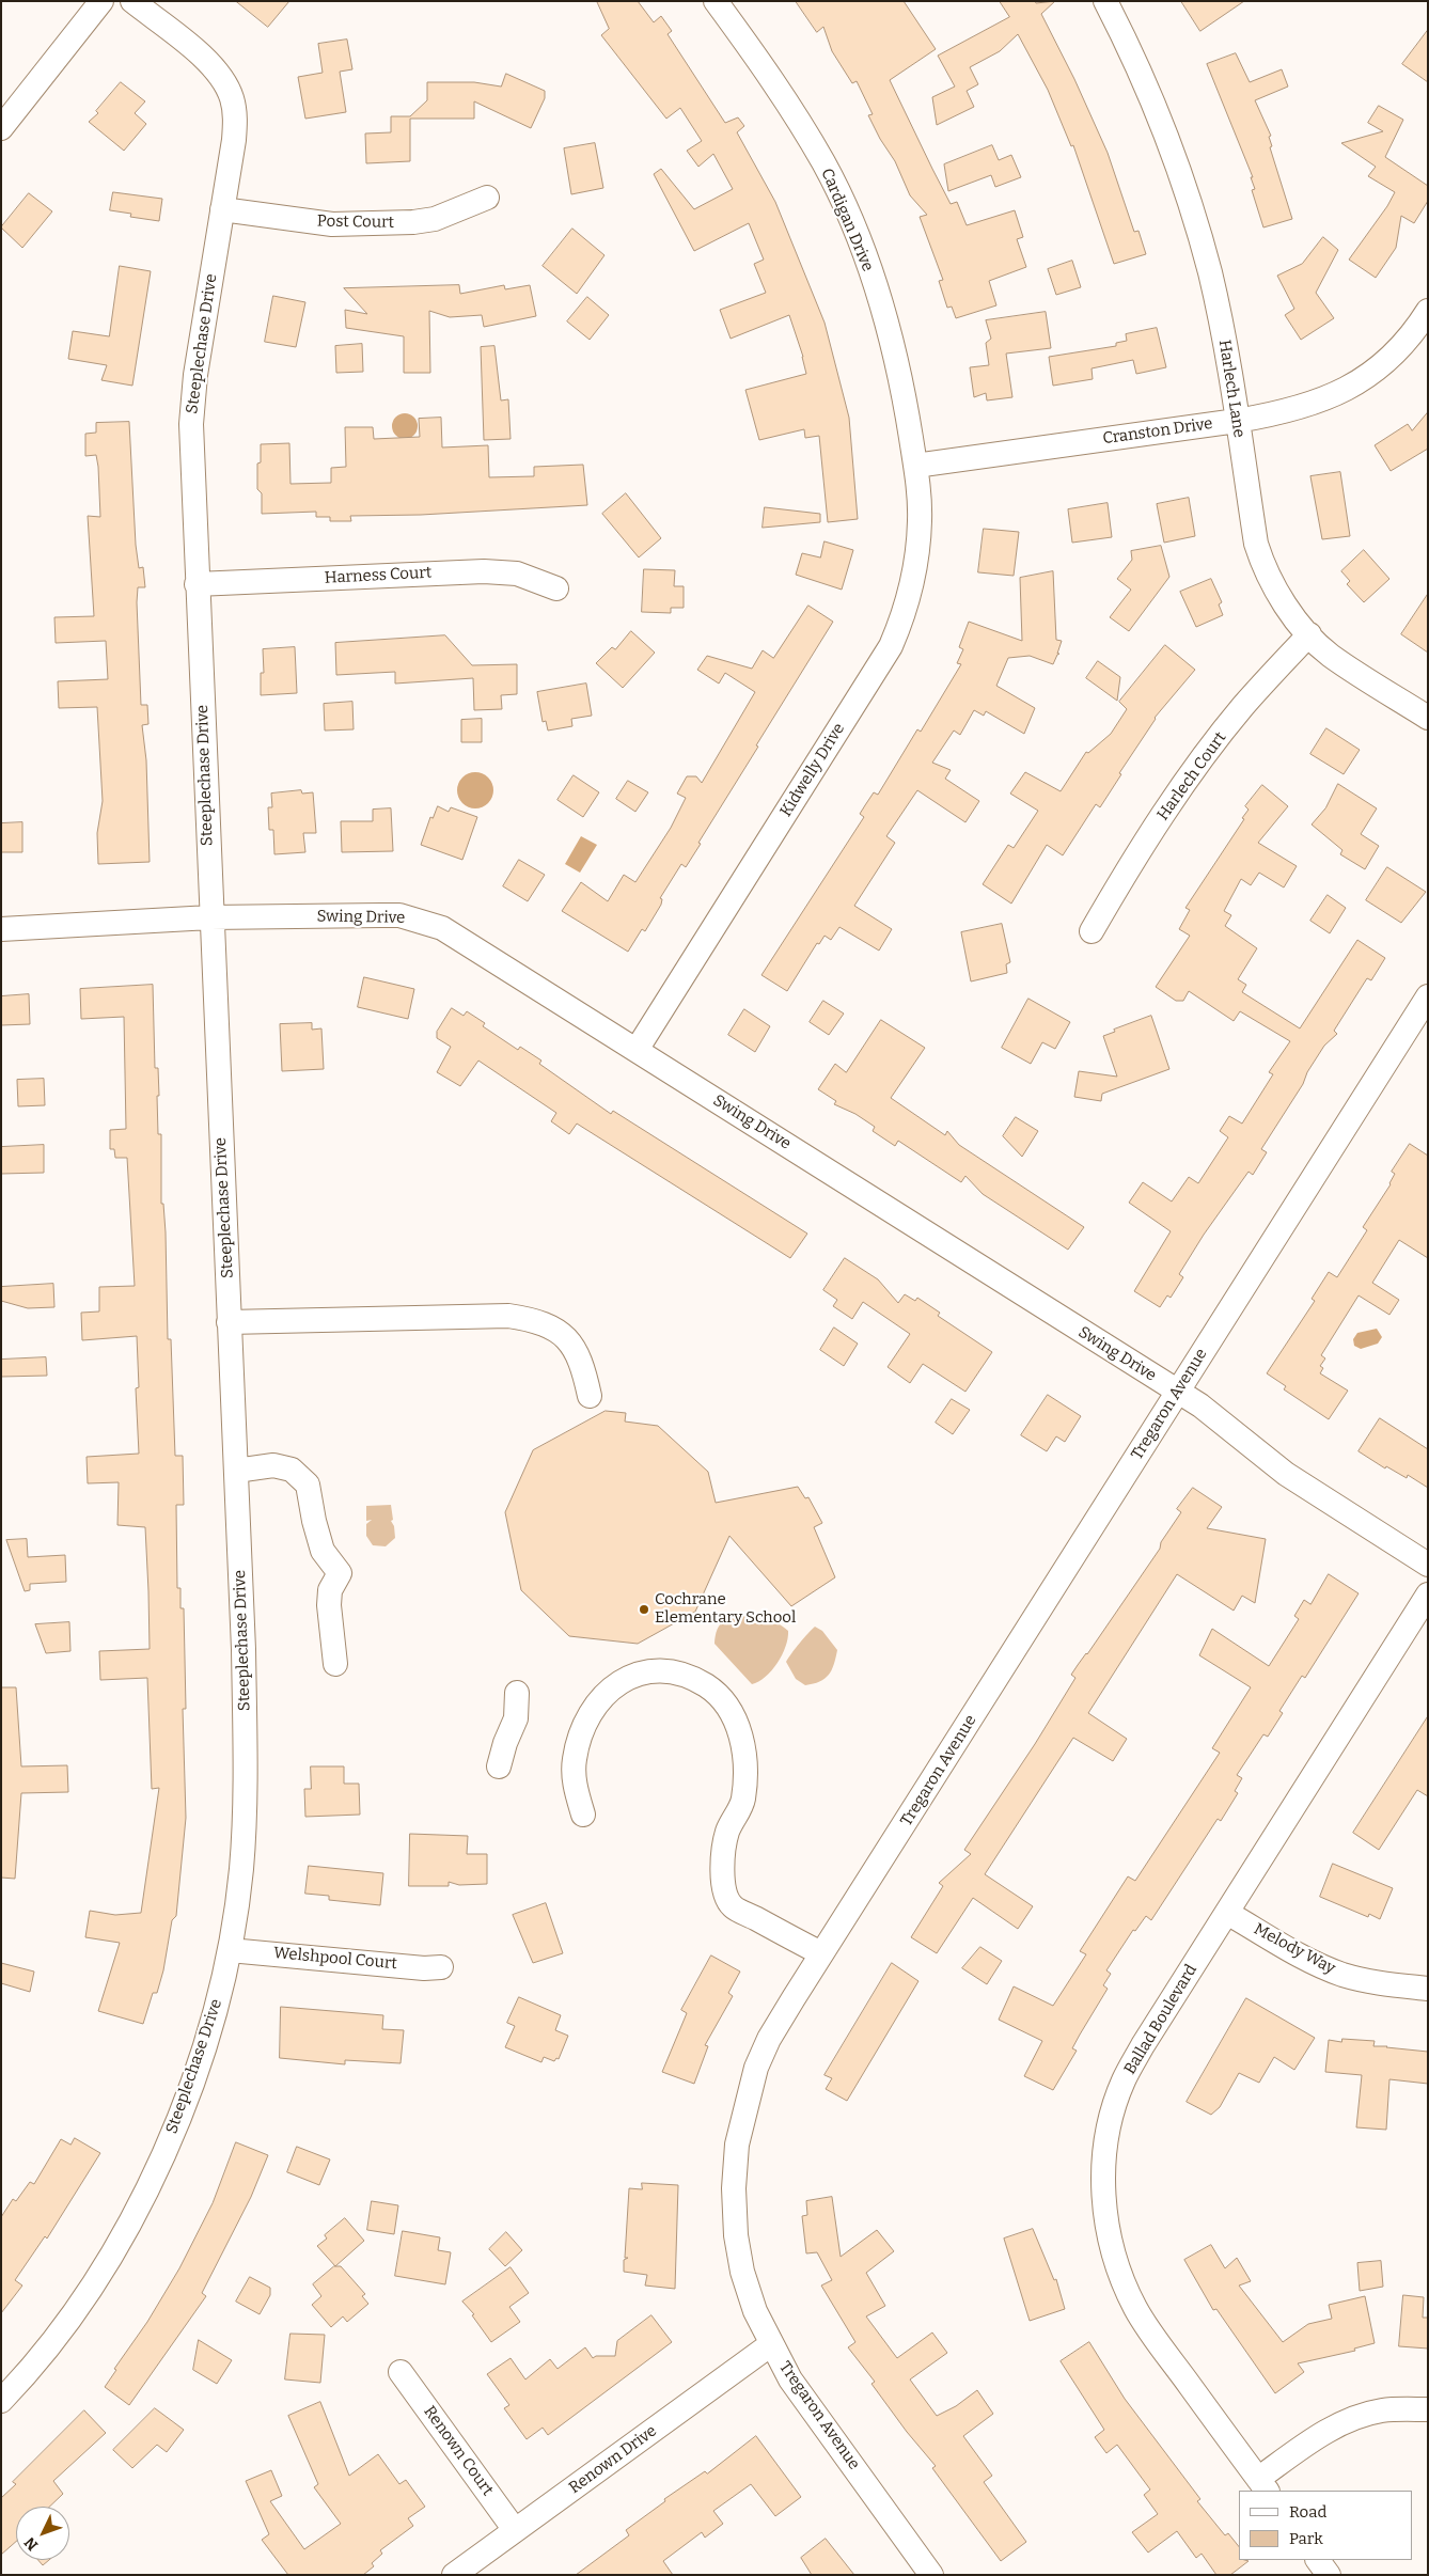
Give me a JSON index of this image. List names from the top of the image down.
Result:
{
  "streets": {
    "street": [
      "Cardigan Drive",
      "Post Court",
      "Steeplechase Drive",
      "Harlech Lane",
      "Cranston Drive",
      "Harness Court",
      "Kidwelly Drive",
      "Harlech Court",
      "Swing Drive",
      "Tregaron Avenue",
      "Melody Way",
      "Welshpool Court",
      "Ballad Boulevard",
      "Renown Court",
      "Renown Drive"
    ]
  },
  "crossings": [
    ["Cardigan Drive", "Cranston Drive"],
    ["Cardigan Drive", "Kidwelly Drive"],
    ["Post Court", "Steeplechase Drive"],
    ["Steeplechase Drive", "Harness Court"],
    ["Steeplechase Drive", "Swing Drive"],
    ["Steeplechase Drive", "Welshpool Court"],
    ["Harlech Lane", "Cranston Drive"],
    ["Harlech Lane", "Harlech Court"],
    ["Cranston Drive", "Kidwelly Drive"],
    ["Kidwelly Drive", "Swing Drive"],
    ["Swing Drive", "Tregaron Avenue"],
    ["Tregaron Avenue", "Renown Drive"],
    ["Melody Way", "Ballad Boulevard"],
    ["Renown Court", "Renown Drive"]
  ],
  "places": ["Cochrane Elementary School"],
  "legend": ["Road", "Park"],
  "north": "bottom left"
}
